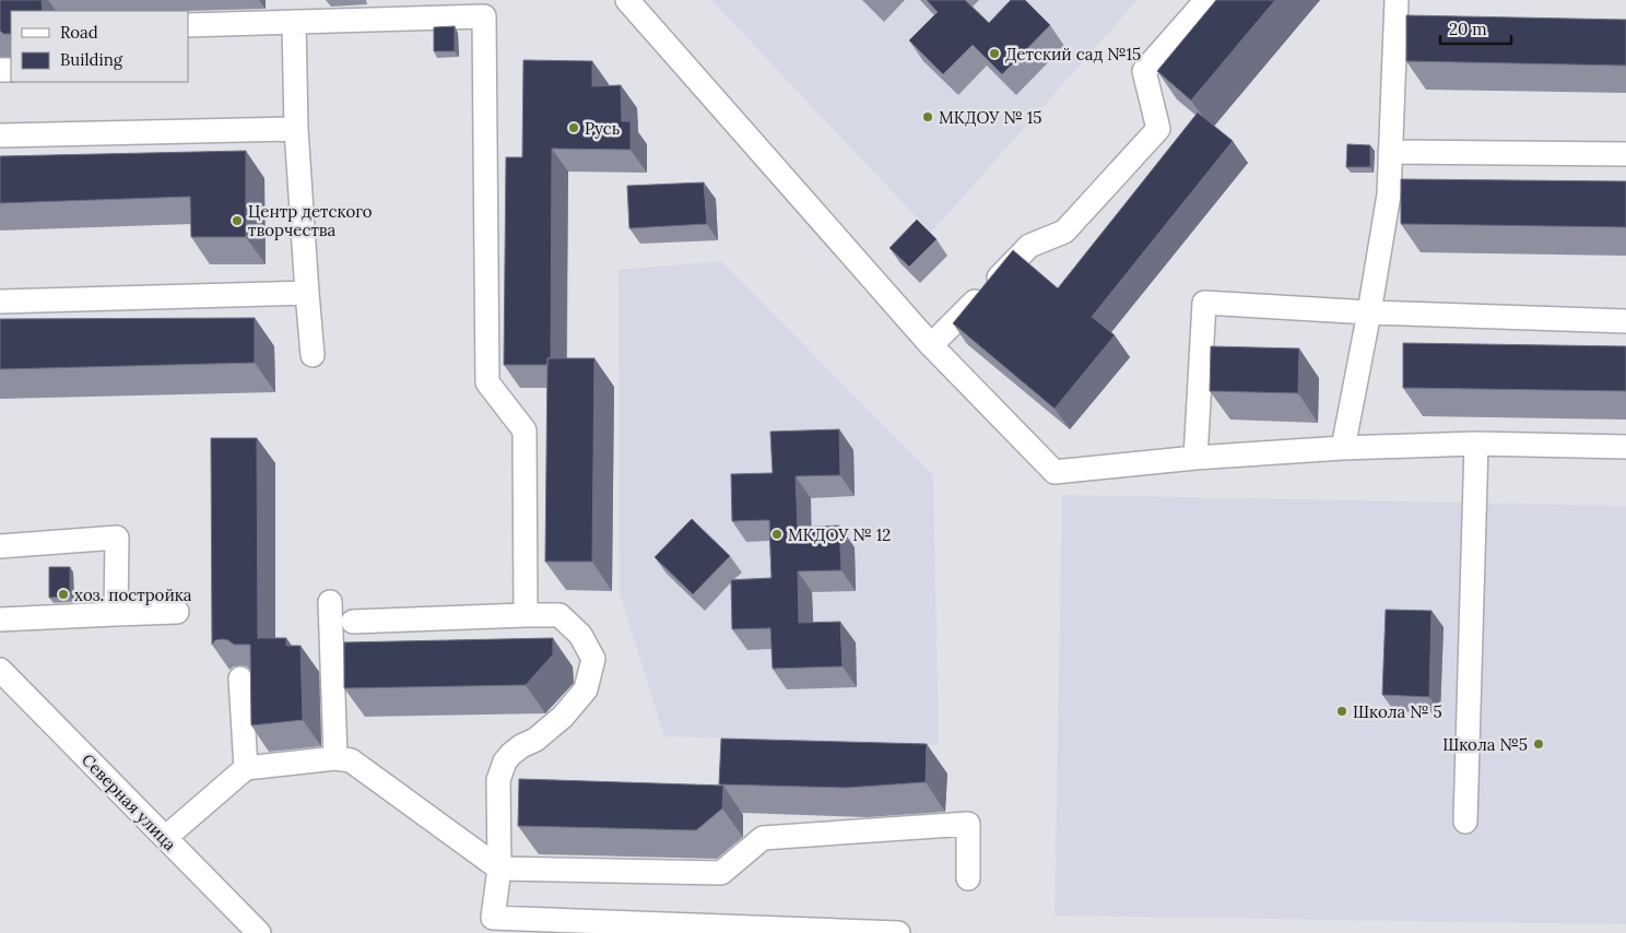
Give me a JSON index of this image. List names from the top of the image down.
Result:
{
  "streets": {
    "street": ["Северная улица"]
  },
  "places": [
    "Детский сад №15",
    "МКДОУ № 15",
    "Русь",
    "Центр детского творчества",
    "МКДОУ № 12",
    "хоз. постройка",
    "Школа № 5",
    "Школа №5"
  ],
  "legend": ["Road", "Building"],
  "scale_bar": "20 m"
}
